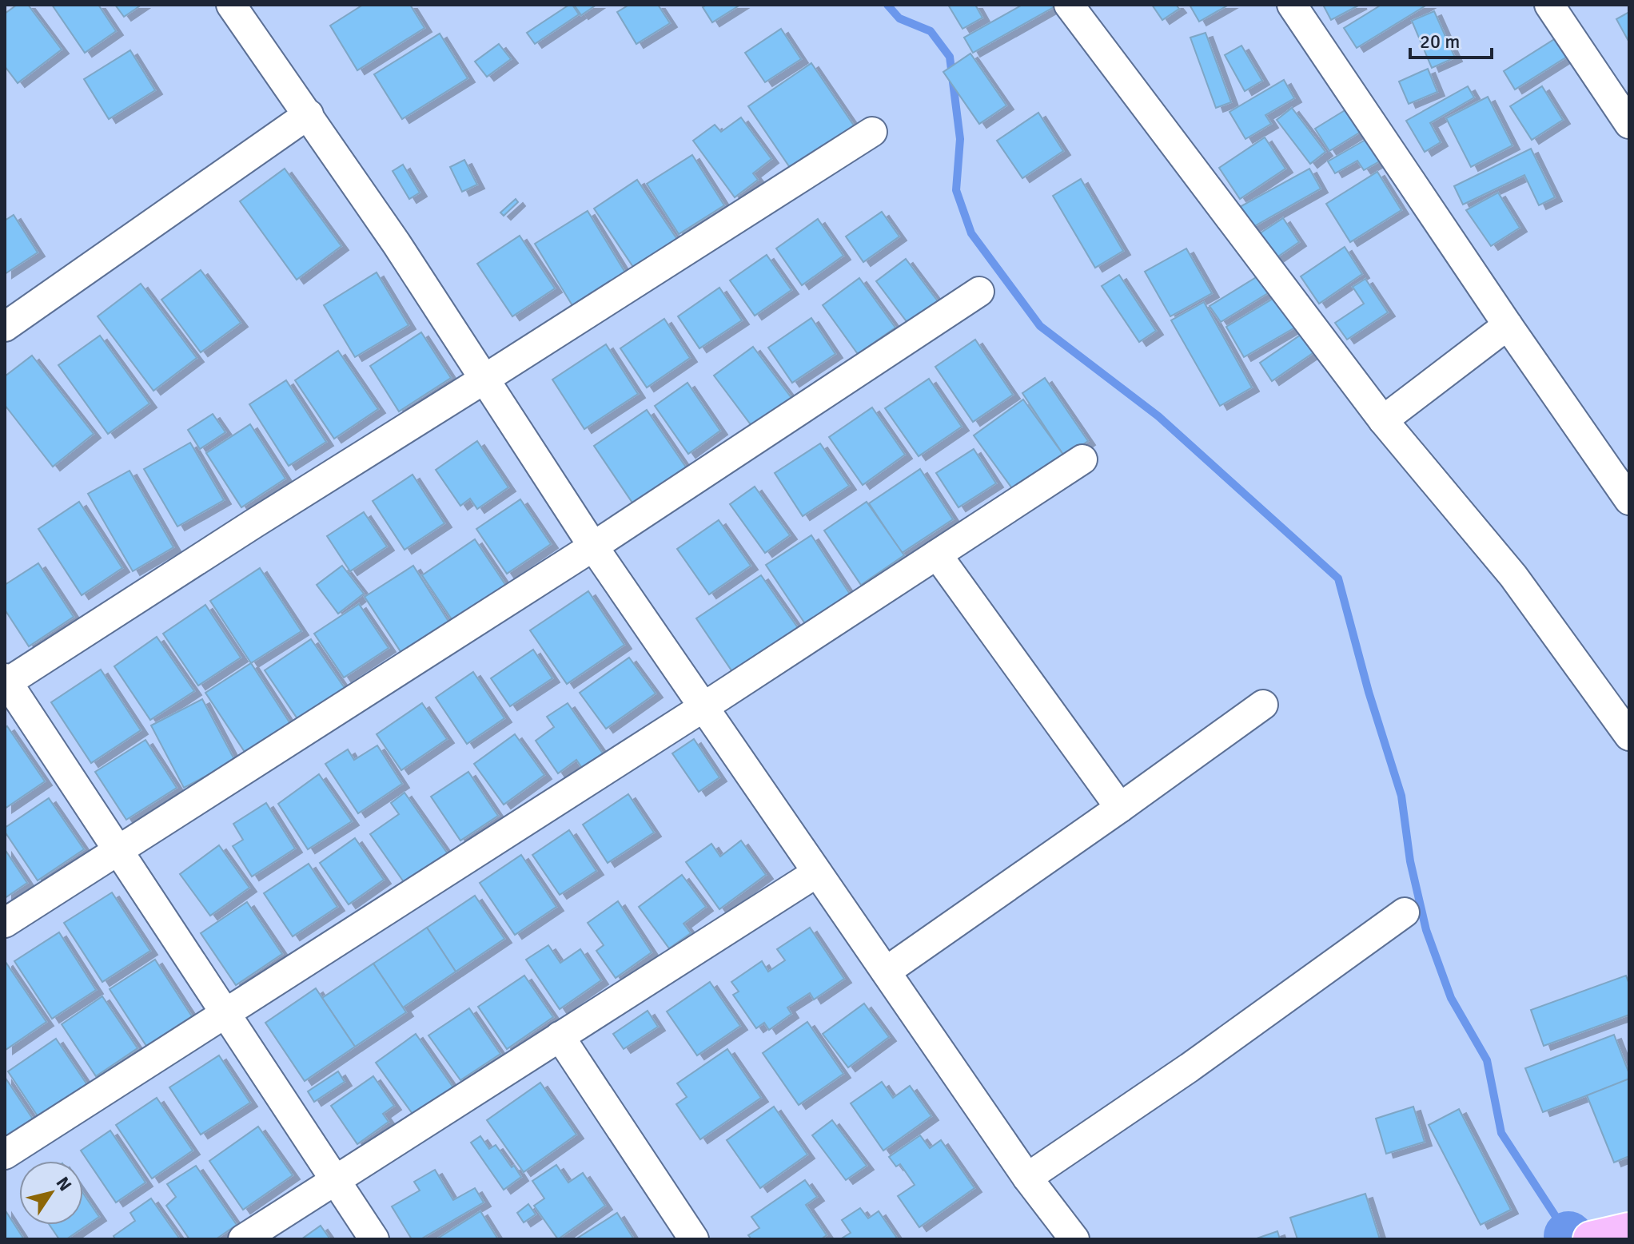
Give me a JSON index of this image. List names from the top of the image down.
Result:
{
  "scale_bar": "20 m",
  "north": "top right"
}
